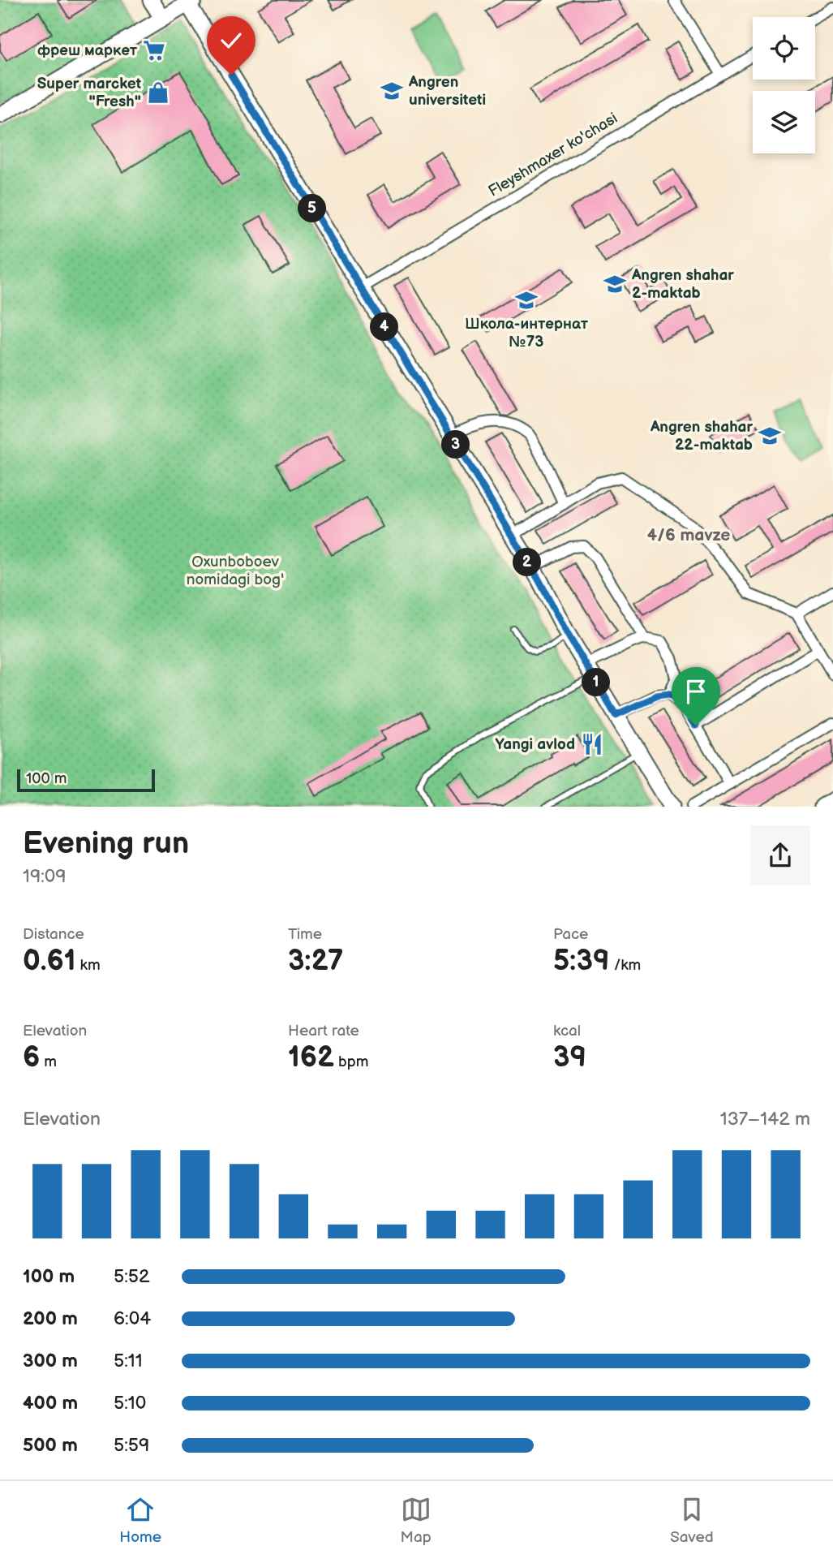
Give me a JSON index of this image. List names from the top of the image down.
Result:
{
  "streets": {
    "street": ["Fleyshmaxer ko'chasi"]
  },
  "districts": ["4/6 mavze"],
  "parks": ["Oxunboboev nomidagi bog'"],
  "places": {
    "supermarket": ["фреш маркет"],
    "school or university": [
      "Angren universiteti",
      "Angren shahar 2-maktab",
      "Школа-интернат №73",
      "Angren shahar 22-maktab"
    ],
    "shop": ["Super marcket \"Fresh\""],
    "restaurant": ["Yangi avlod"]
  },
  "scale_bar": "100 m",
  "page": {
    "pins": [
      "5",
      "4",
      "3",
      "2",
      "1"
    ],
    "scale": "100 m",
    "heading": ["Evening run", "19:09"],
    "stats": [
      ["Distance", "0.61 km"],
      ["Time", "3:27"],
      ["Pace", "5:39 /km"],
      ["Elevation", "6 m"],
      ["Heart rate", "162 bpm"],
      ["kcal", "39"]
    ],
    "chart": ["Elevation", "137–142 m"],
    "list": [
      {
        "name": "100 m",
        "note": "5:52"
      },
      {
        "name": "200 m",
        "note": "6:04"
      },
      {
        "name": "300 m",
        "note": "5:11"
      },
      {
        "name": "400 m",
        "note": "5:10"
      },
      {
        "name": "500 m",
        "note": "5:59"
      }
    ],
    "tabs": ["Home", "Map", "Saved"]
  }
}
